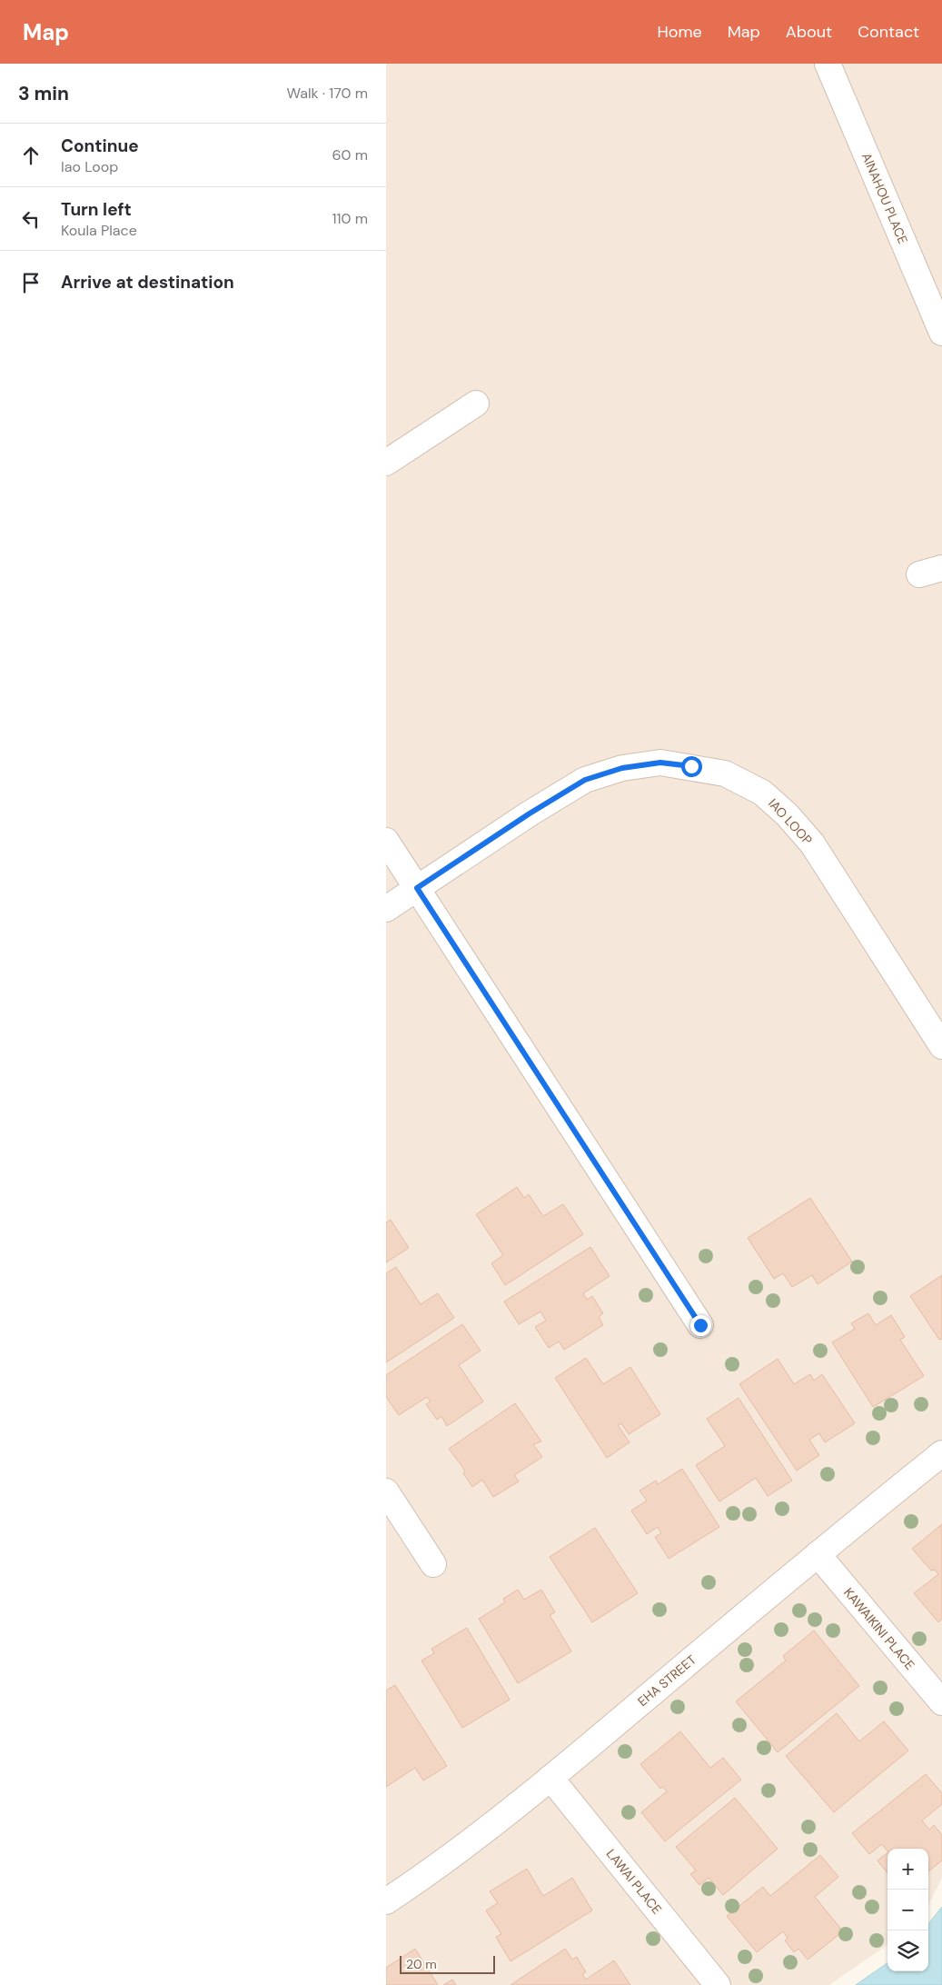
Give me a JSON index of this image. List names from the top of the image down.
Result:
{
  "streets": {
    "street": [
      "AINAHOU PLACE",
      "IAO LOOP",
      "KAWAIKINI PLACE",
      "EHA STREET",
      "LAWAI PLACE"
    ]
  },
  "crossings": [
    ["KAWAIKINI PLACE", "EHA STREET"],
    ["EHA STREET", "LAWAI PLACE"]
  ],
  "scale_bar": "20 m",
  "page": {
    "header": "Map",
    "nav": [
      "Home",
      "Map",
      "About",
      "Contact"
    ],
    "heading": ["3 min", "Walk · 170 m"],
    "list": [
      ["Continue", "Iao Loop", "60 m"],
      ["Turn left", "Koula Place", "110 m"],
      "Arrive at destination"
    ],
    "map_buttons": ["+", "−"],
    "scale": "20 m"
  }
}
